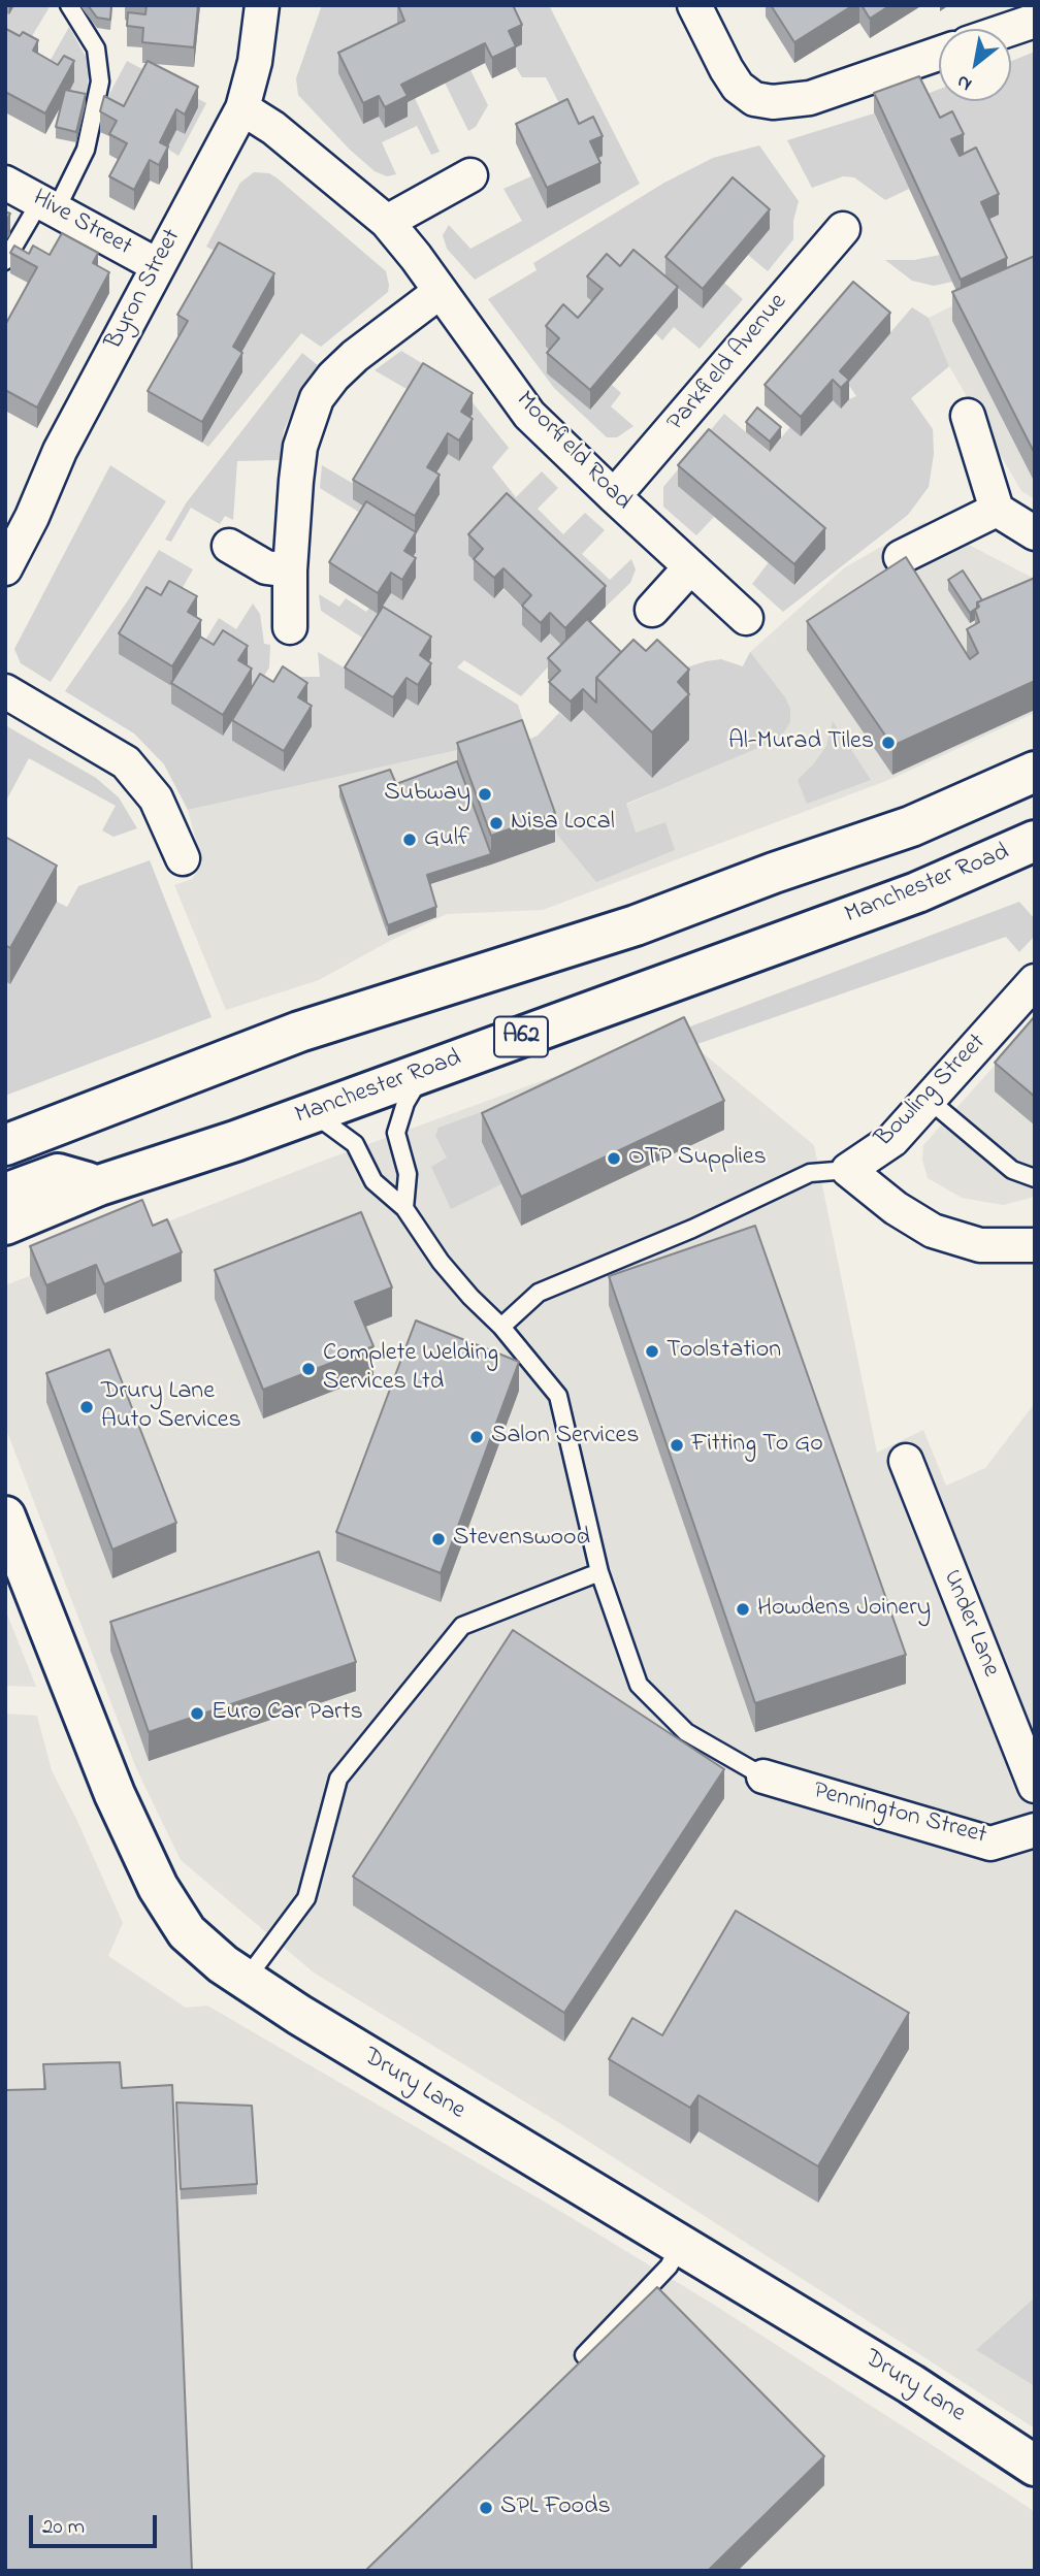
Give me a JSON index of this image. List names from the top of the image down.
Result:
{
  "streets": {
    "main road": ["Manchester Road", "A62", "Drury Lane"],
    "street": [
      "Hive Street",
      "Byron Street",
      "Parkfield Avenue",
      "Moorfield Road",
      "Bowling Street",
      "Under Lane",
      "Pennington Street"
    ]
  },
  "crossings": [
    ["Hive Street", "Byron Street"],
    ["Byron Street", "Moorfield Road"],
    ["Parkfield Avenue", "Moorfield Road"]
  ],
  "places": [
    "Al-Murad Tiles",
    "Subway",
    "Nisa Local",
    "Gulf",
    "OTP Supplies",
    "Toolstation",
    "Complete Welding Services Ltd",
    "Drury Lane Auto Services",
    "Salon Services",
    "Fitting To Go",
    "Stevenswood",
    "Howdens Joinery",
    "Euro Car Parts",
    "SPL Foods"
  ],
  "scale_bar": "20 m",
  "north": "bottom left"
}
